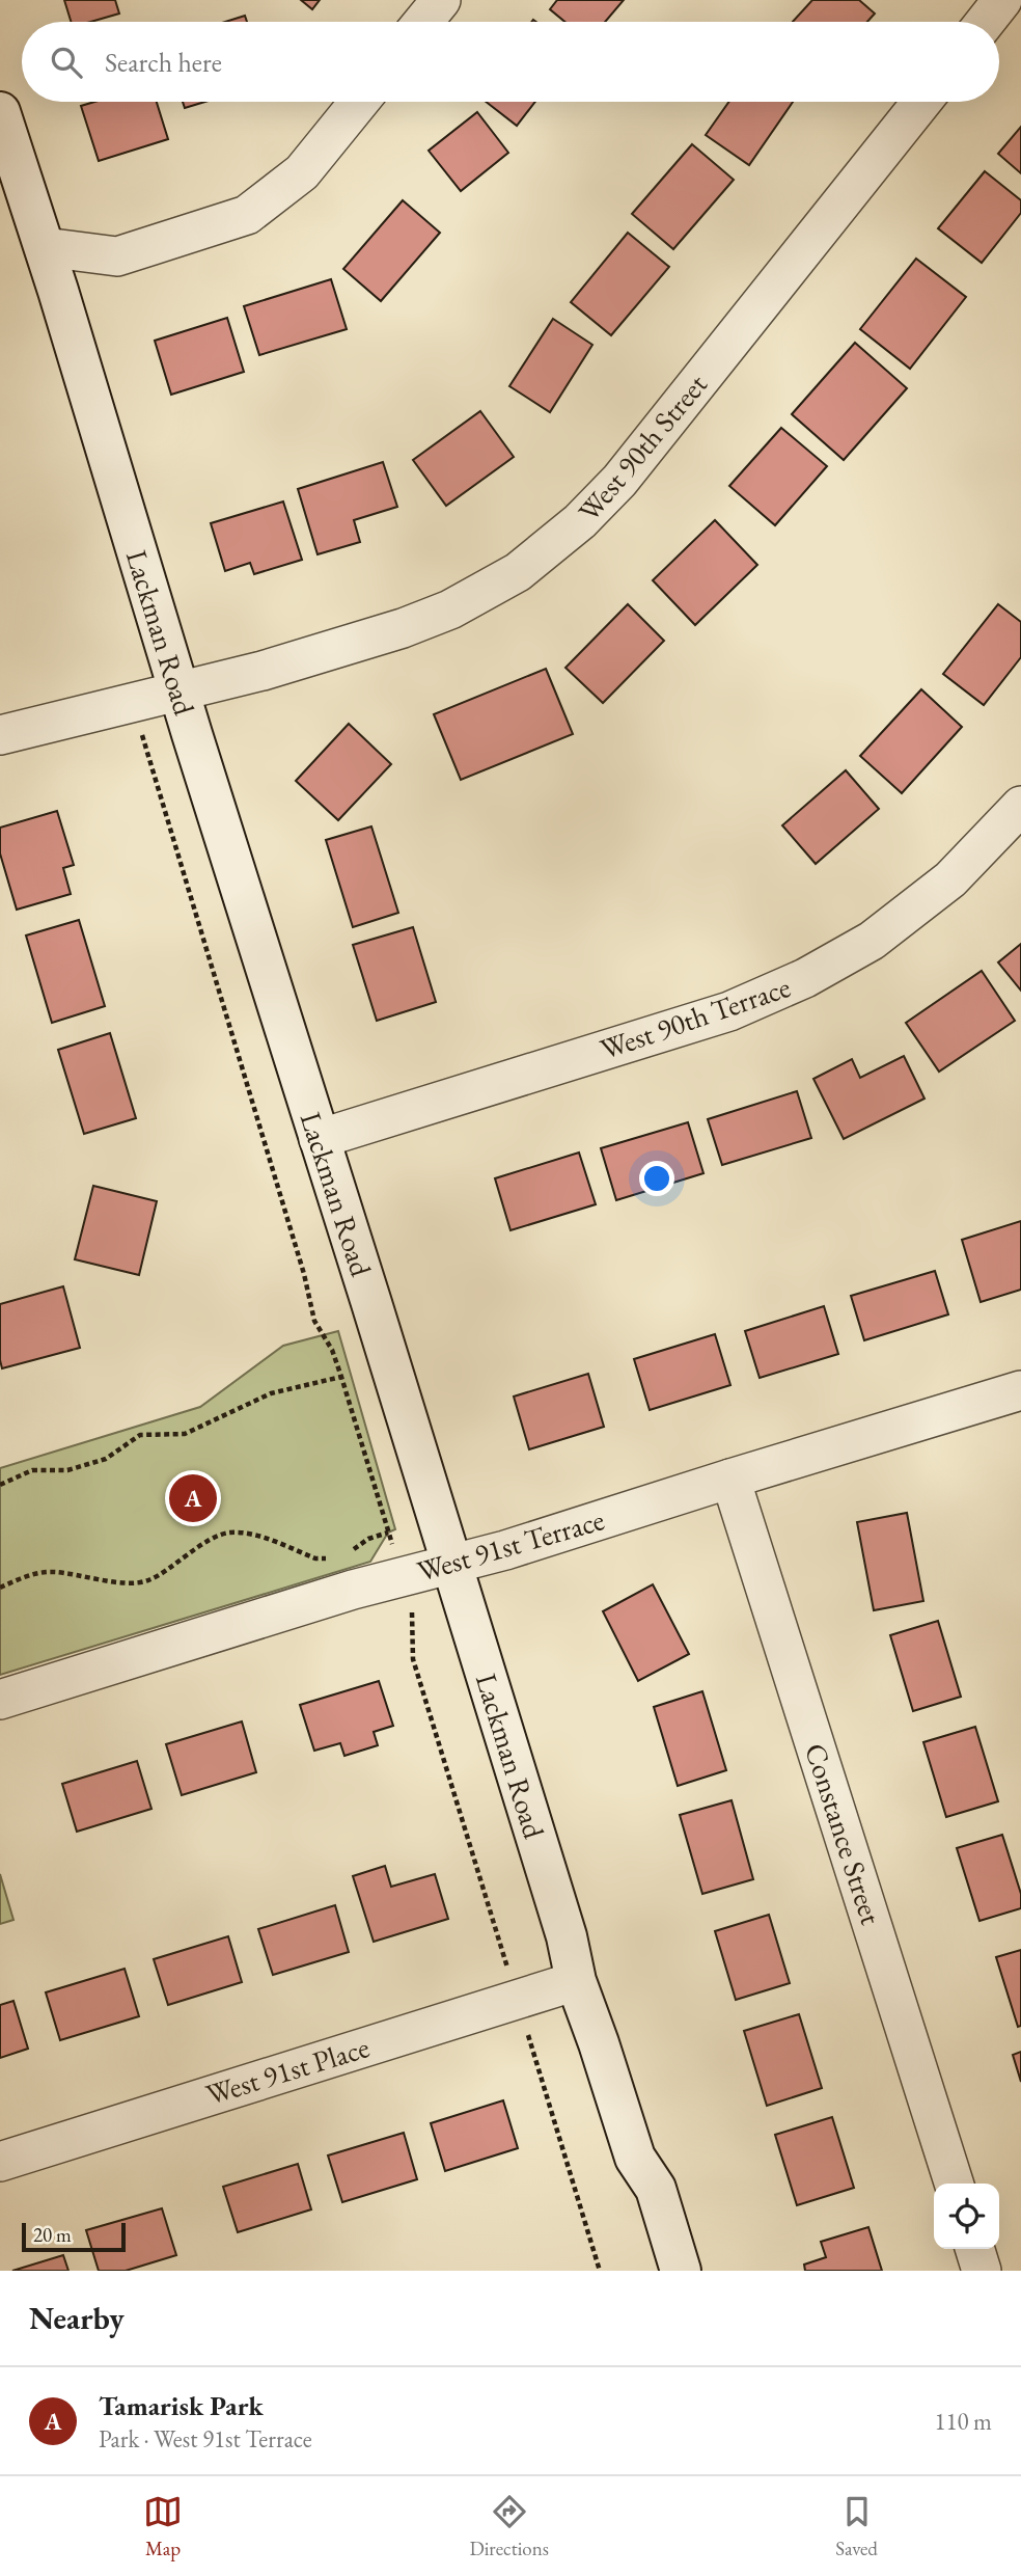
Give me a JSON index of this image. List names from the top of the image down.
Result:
{
  "streets": {
    "main road": ["Lackman Road"],
    "street": [
      "West 90th Street",
      "West 90th Terrace",
      "West 91st Terrace",
      "Constance Street",
      "West 91st Place"
    ]
  },
  "crossings": [
    ["West 90th Street", "Lackman Road"],
    ["Lackman Road", "West 90th Terrace"],
    ["Lackman Road", "West 91st Terrace"],
    ["Lackman Road", "West 91st Place"],
    ["West 91st Terrace", "Constance Street"]
  ],
  "scale_bar": "20 m",
  "page": {
    "search": "Search here",
    "pins": "A",
    "scale": "20 m",
    "heading": "Nearby",
    "list": [
      {
        "mark": "A",
        "name": "Tamarisk Park",
        "note": "Park · West 91st Terrace",
        "value": "110 m"
      }
    ],
    "nav": ["Map", "Directions", "Saved"]
  }
}
